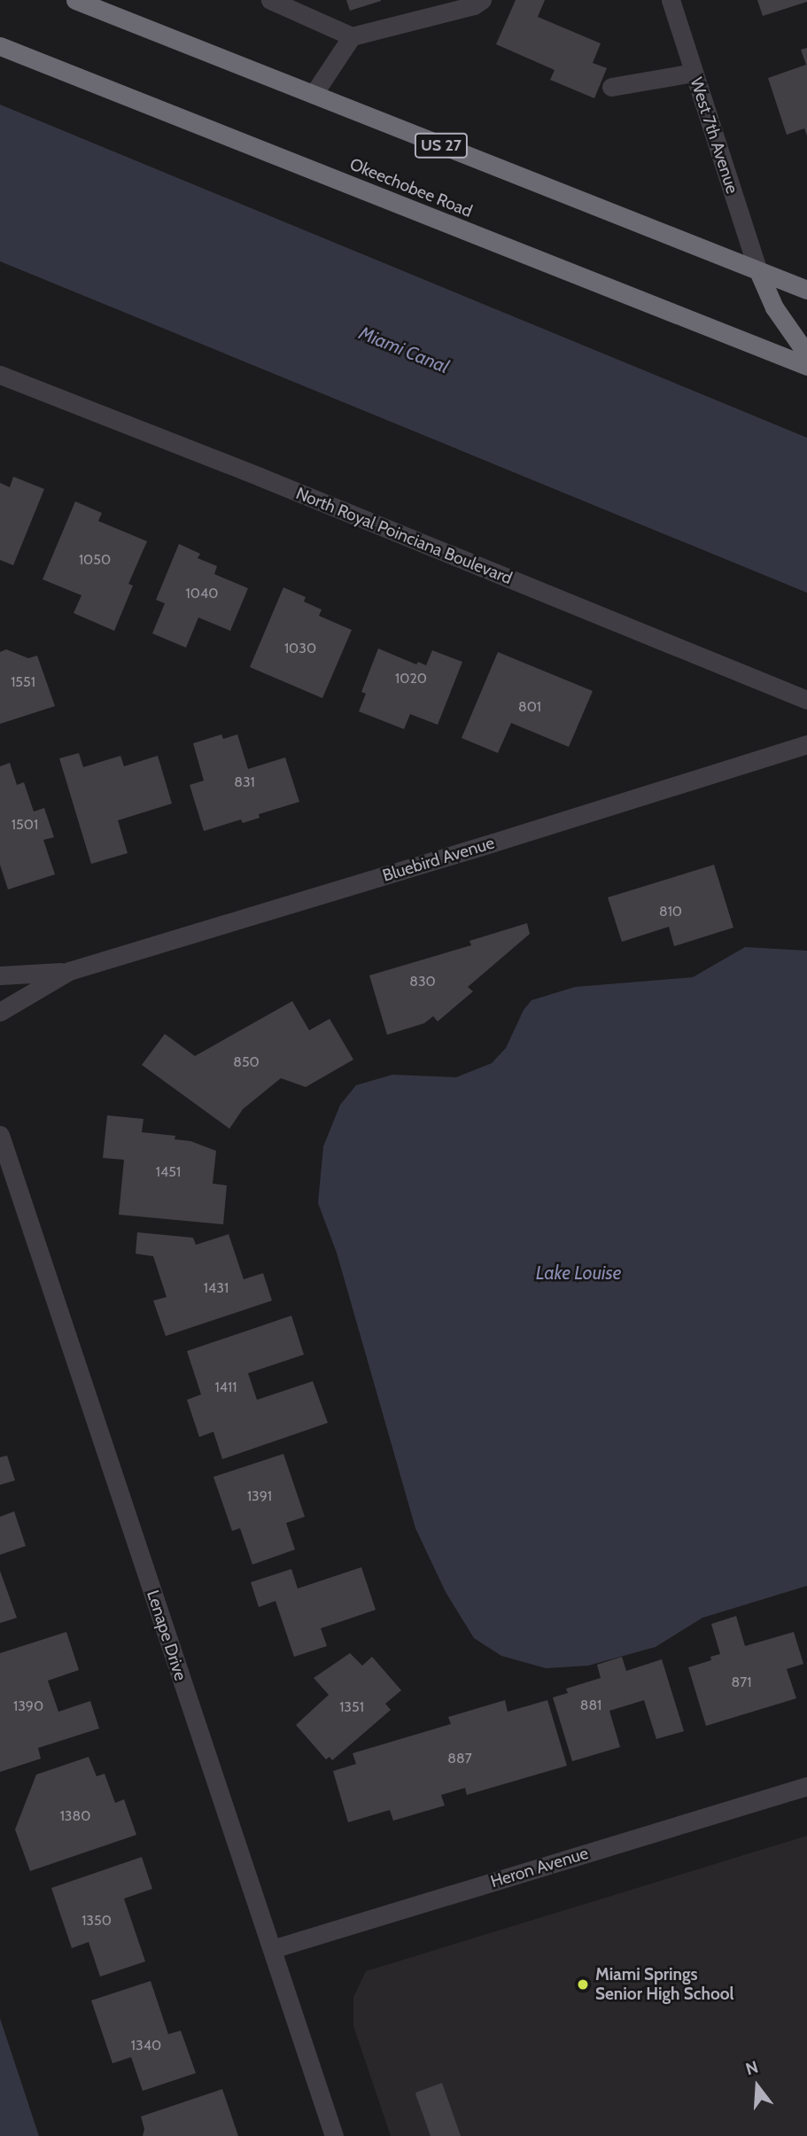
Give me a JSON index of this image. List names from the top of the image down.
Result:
{
  "streets": {
    "highway": ["US 27", "Okeechobee Road"],
    "street": [
      "West 7th Avenue",
      "North Royal Poinciana Boulevard",
      "Bluebird Avenue",
      "Lenape Drive",
      "Heron Avenue"
    ]
  },
  "crossings": [
    ["West 7th Avenue", "US 27"],
    ["Lenape Drive", "Heron Avenue"]
  ],
  "water": ["Miami Canal", "Lake Louise"],
  "places": ["Miami Springs Senior High School"],
  "house_numbers": [
    "1050",
    "1040",
    "1030",
    "1020",
    "1551",
    "801",
    "831",
    "1501",
    "810",
    "830",
    "850",
    "1451",
    "1431",
    "1411",
    "1391",
    "871",
    "881",
    "1390",
    "1351",
    "887",
    "1380",
    "1350",
    "1340"
  ],
  "north": "top"
}
